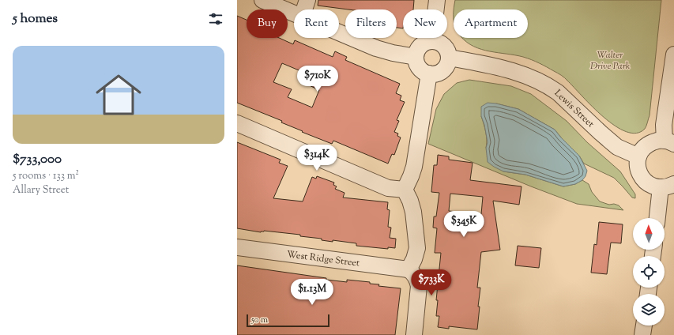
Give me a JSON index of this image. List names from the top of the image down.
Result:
{
  "streets": {
    "street": ["Lewis Street", "West Ridge Street"]
  },
  "parks": ["Walter Drive Park"],
  "scale_bar": "50 m",
  "north": "top",
  "page": {
    "heading": "5 homes",
    "chip": [
      "Buy",
      "Rent",
      "Filters",
      "New",
      "Apartment"
    ],
    "list": [
      {
        "name": "$733,000",
        "note": "5 rooms · 133 m² · Allary Street"
      }
    ],
    "price": [
      "$710K",
      "$314K",
      "$345K",
      "$733K",
      "$1.13M"
    ],
    "scale": "50 m"
  }
}
